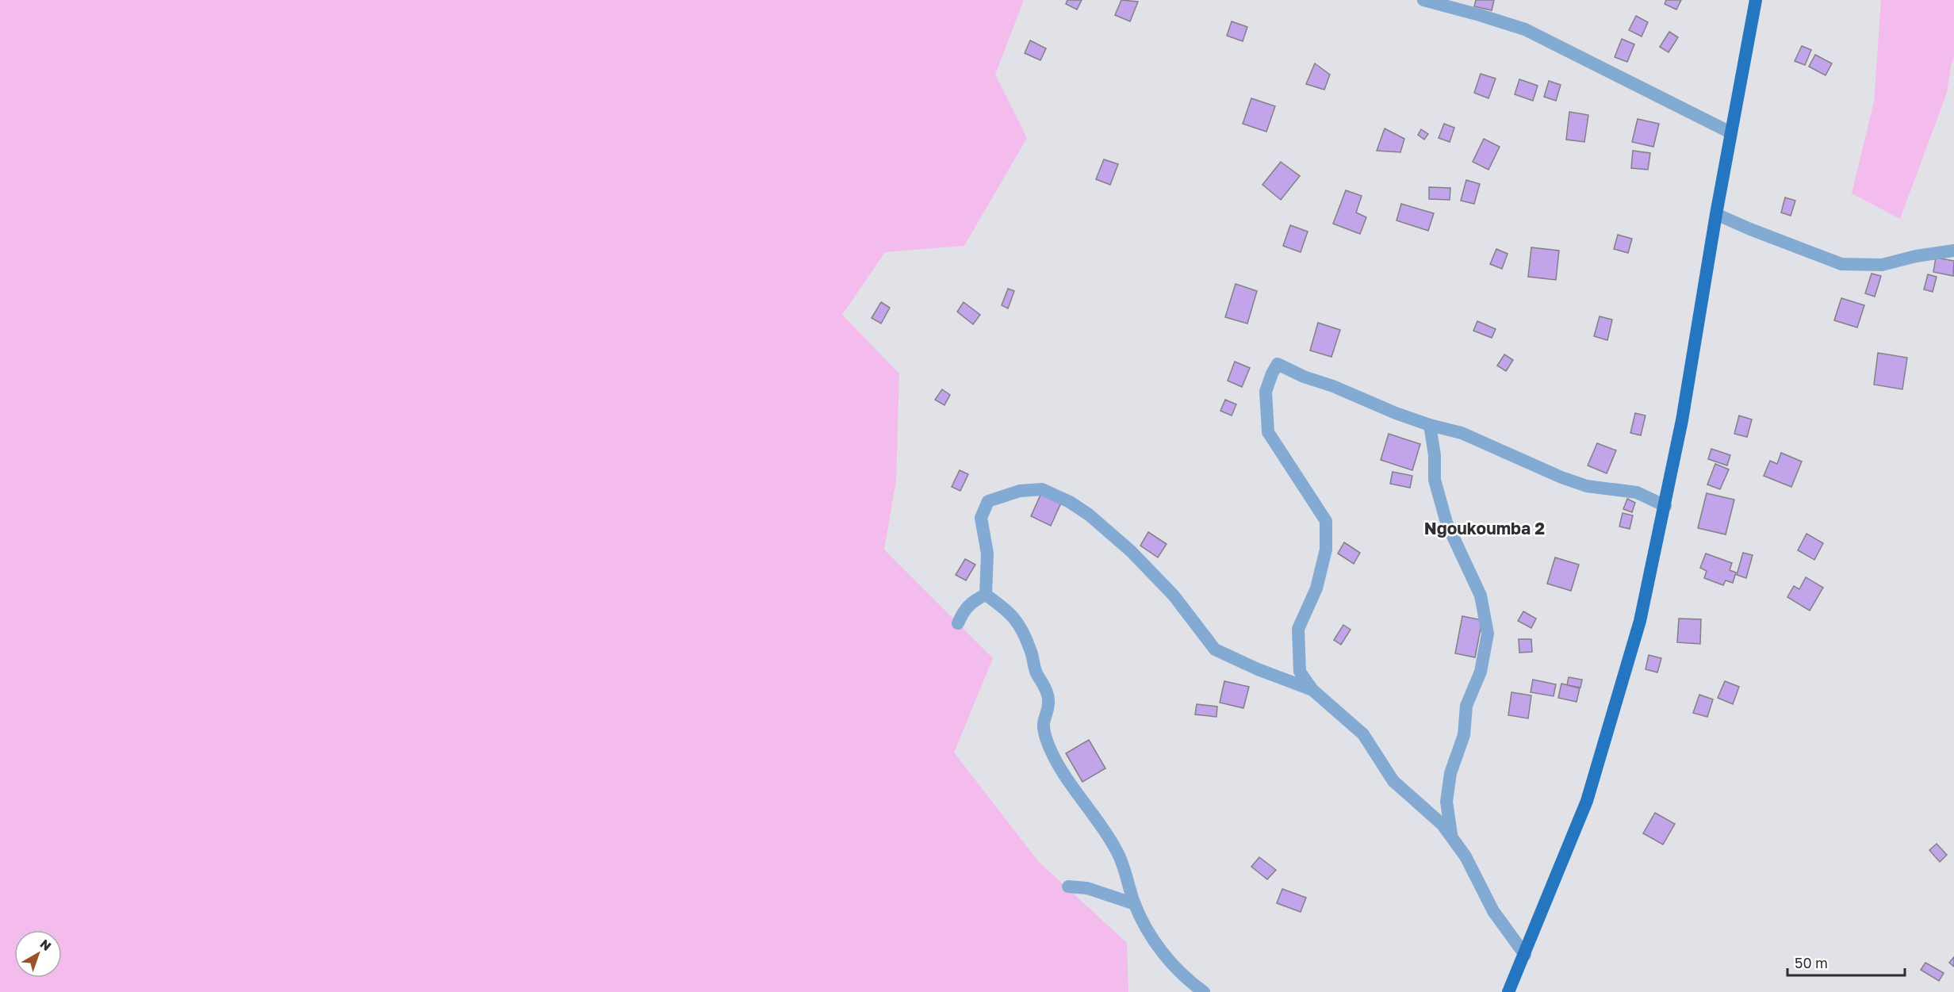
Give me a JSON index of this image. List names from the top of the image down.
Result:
{
  "districts": ["Ngoukoumba 2"],
  "scale_bar": "50 m",
  "north": "top right"
}
